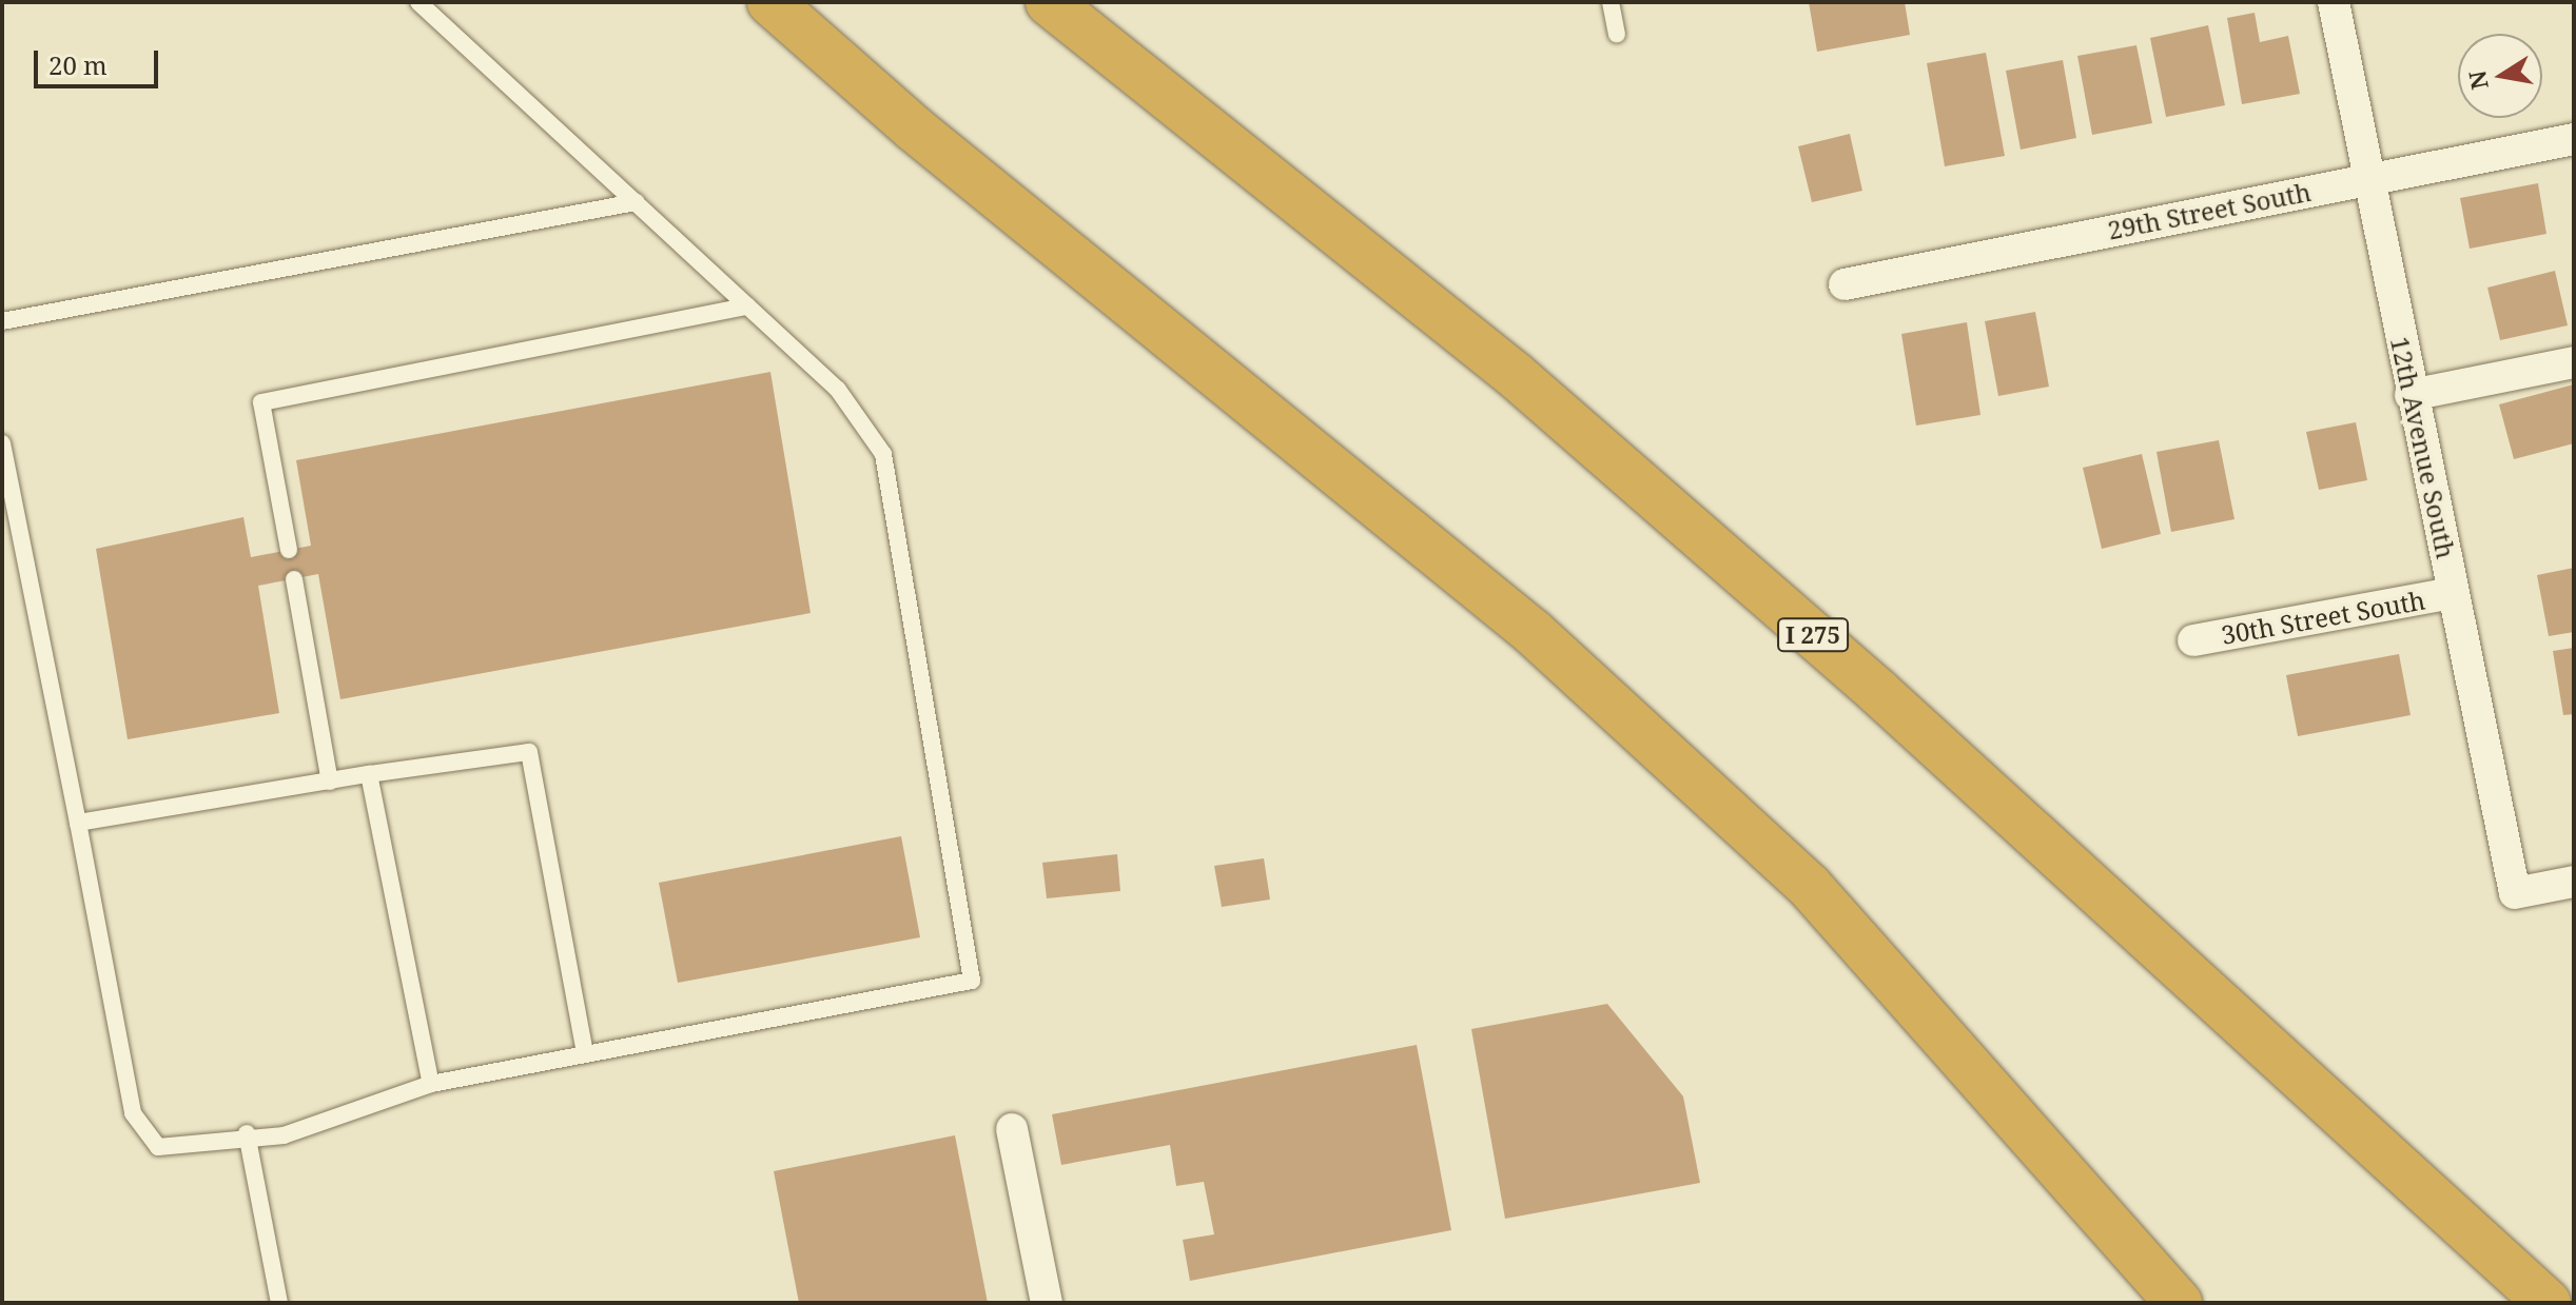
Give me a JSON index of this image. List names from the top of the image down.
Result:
{
  "streets": {
    "highway": ["I 275"],
    "street": ["29th Street South", "12th Avenue South", "30th Street South"]
  },
  "crossings": [
    ["29th Street South", "12th Avenue South"],
    ["12th Avenue South", "30th Street South"]
  ],
  "scale_bar": "20 m",
  "north": "left"
}
